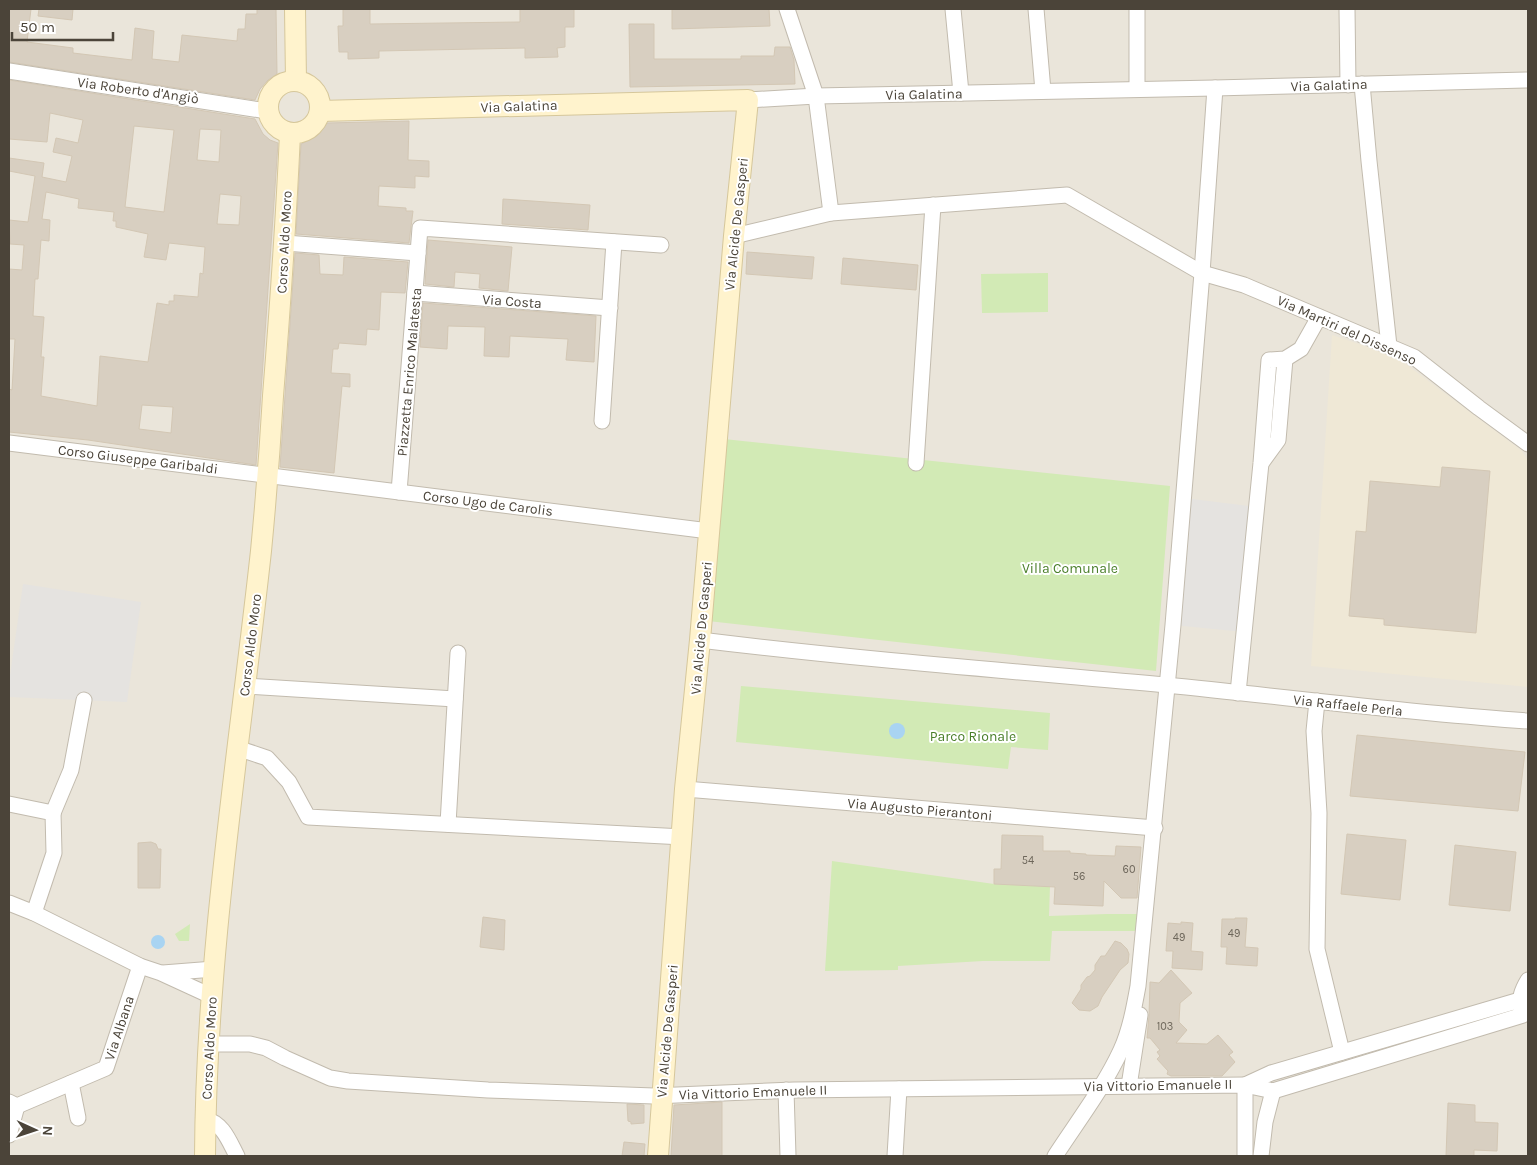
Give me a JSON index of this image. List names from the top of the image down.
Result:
{
  "streets": {
    "main road": ["Via Galatina", "Via Alcide De Gasperi", "Corso Aldo Moro"],
    "street": [
      "Via Roberto d'Angiò",
      "Via Costa",
      "Via Martiri del Dissenso",
      "Piazzetta Enrico Malatesta",
      "Corso Giuseppe Garibaldi",
      "Corso Ugo de Carolis",
      "Via Raffaele Perla",
      "Via Augusto Pierantoni",
      "Via Albana",
      "Via Vittorio Emanuele II"
    ]
  },
  "crossings": [
    ["Via Galatina", "Via Roberto d'Angiò"],
    ["Via Galatina", "Via Alcide De Gasperi"],
    ["Via Galatina", "Corso Aldo Moro"],
    ["Via Roberto d'Angiò", "Corso Aldo Moro"],
    ["Via Alcide De Gasperi", "Via Martiri del Dissenso"],
    ["Via Alcide De Gasperi", "Corso Ugo de Carolis"],
    ["Via Alcide De Gasperi", "Via Raffaele Perla"],
    ["Via Alcide De Gasperi", "Via Augusto Pierantoni"],
    ["Via Alcide De Gasperi", "Via Vittorio Emanuele II"],
    ["Corso Aldo Moro", "Corso Giuseppe Garibaldi"],
    ["Corso Aldo Moro", "Corso Ugo de Carolis"],
    ["Corso Aldo Moro", "Via Vittorio Emanuele II"],
    ["Via Costa", "Piazzetta Enrico Malatesta"],
    ["Piazzetta Enrico Malatesta", "Corso Ugo de Carolis"],
    ["Corso Giuseppe Garibaldi", "Corso Ugo de Carolis"]
  ],
  "parks": ["Villa Comunale", "Parco Rionale"],
  "house_numbers": [
    "54",
    "60",
    "56",
    "49",
    "49",
    "103"
  ],
  "scale_bar": "50 m",
  "north": "right"
}
